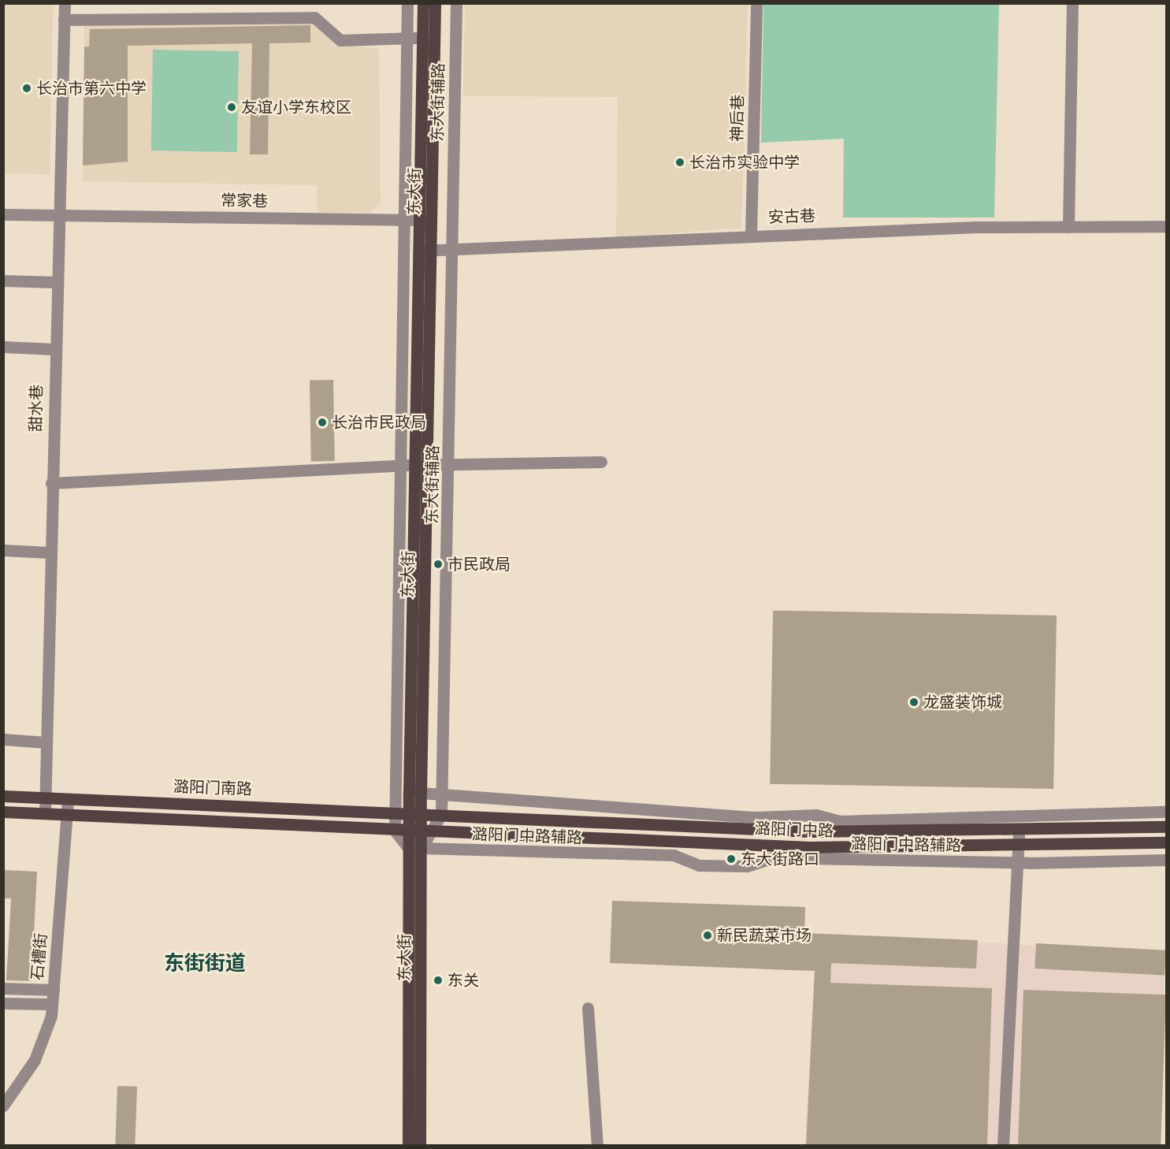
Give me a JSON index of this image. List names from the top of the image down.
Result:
{
  "streets": {
    "main road": ["东大街", "潞阳门南路", "潞阳门中路"],
    "street": [
      "东大街辅路",
      "神后巷",
      "常家巷",
      "安古巷",
      "甜水巷",
      "潞阳门中路辅路",
      "石槽街"
    ]
  },
  "crossings": [
    ["东大街辅路", "东大街"],
    ["东大街辅路", "常家巷"],
    ["东大街辅路", "安古巷"],
    ["东大街辅路", "潞阳门南路"],
    ["东大街辅路", "潞阳门中路"],
    ["东大街辅路", "潞阳门中路辅路"],
    ["神后巷", "安古巷"],
    ["东大街", "常家巷"],
    ["东大街", "安古巷"],
    ["东大街", "潞阳门南路"],
    ["东大街", "潞阳门中路"],
    ["东大街", "潞阳门中路辅路"],
    ["常家巷", "甜水巷"],
    ["甜水巷", "潞阳门南路"],
    ["潞阳门南路", "潞阳门中路"],
    ["潞阳门南路", "石槽街"]
  ],
  "districts": ["东街街道"],
  "places": [
    "长治市第六中学",
    "友谊小学东校区",
    "长治市实验中学",
    "长治市民政局",
    "市民政局",
    "龙盛装饰城",
    "东大街路口",
    "新民蔬菜市场",
    "东关"
  ]
}
